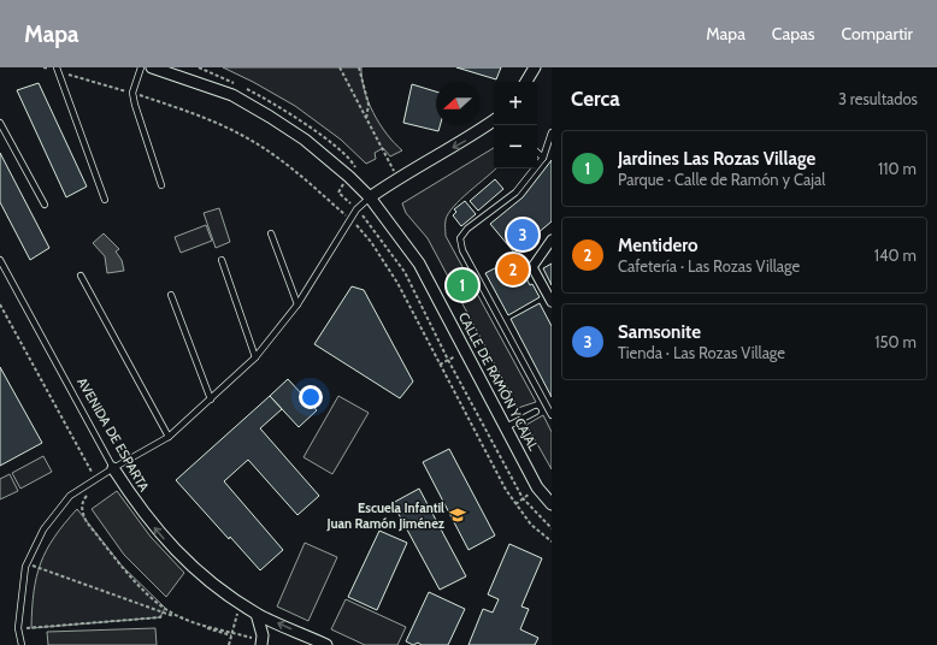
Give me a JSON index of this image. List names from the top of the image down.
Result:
{
  "streets": {
    "street": ["CALLE DE RAMÓN Y CAJAL", "AVENIDA DE ESPARTA"]
  },
  "one_way": ["AVENIDA DE ESPARTA"],
  "places": {
    "school or university": ["Escuela Infantil Juan Ramón Jiménez"]
  },
  "north": "left",
  "page": {
    "header": "Mapa",
    "nav": ["Mapa", "Capas", "Compartir"],
    "heading": ["Cerca", "3 resultados"],
    "map_buttons": ["+", "−"],
    "list": [
      {
        "mark": "1",
        "name": "Jardines Las Rozas Village",
        "note": "Parque · Calle de Ramón y Cajal",
        "value": "110 m"
      },
      {
        "mark": "2",
        "name": "Mentidero",
        "note": "Cafetería · Las Rozas Village",
        "value": "140 m"
      },
      {
        "mark": "3",
        "name": "Samsonite",
        "note": "Tienda · Las Rozas Village",
        "value": "150 m"
      }
    ],
    "pins": ["3", "2", "1"]
  }
}
